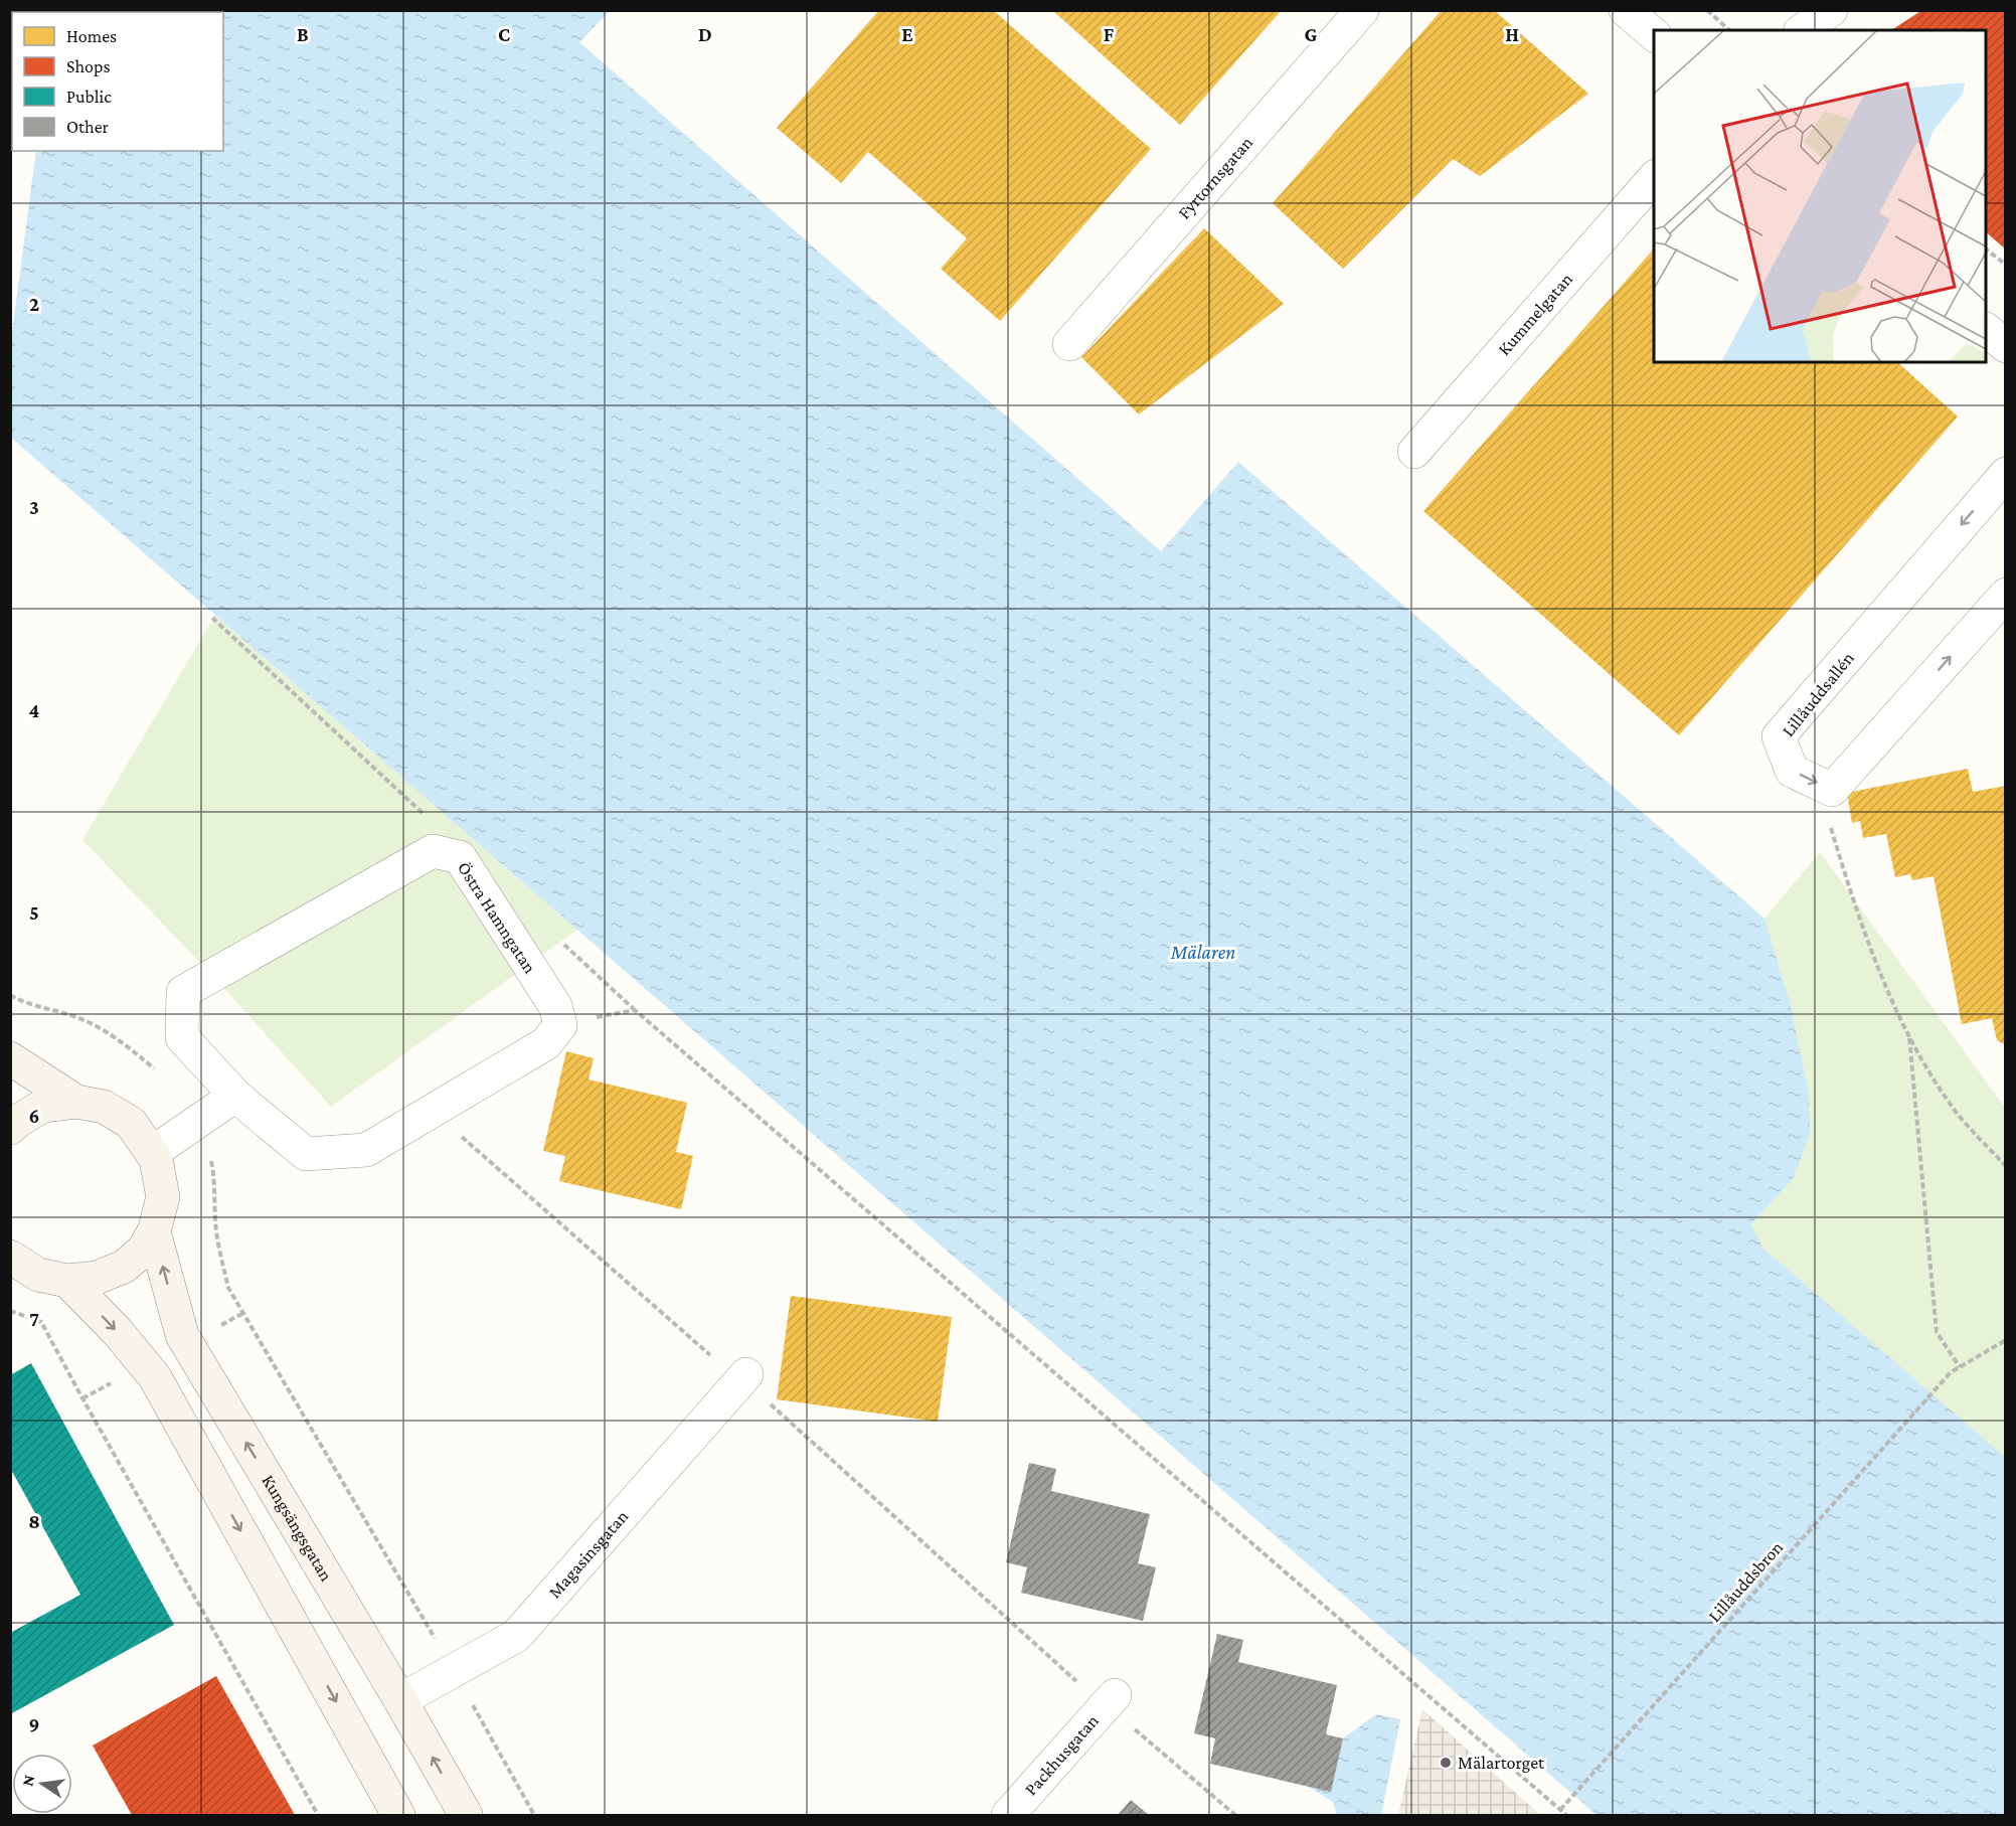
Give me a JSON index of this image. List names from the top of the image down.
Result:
{
  "streets": {
    "main road": ["Kungsängsgatan"],
    "street": [
      "Fyrtornsgatan",
      "Kummelgatan",
      "Lillåuddsallén",
      "Östra Hamngatan",
      "Magasinsgatan",
      "Packhusgatan"
    ],
    "path": ["Lillåuddsbron"]
  },
  "crossings": [
    ["Kungsängsgatan", "Magasinsgatan"]
  ],
  "one_way": ["Lillåuddsallén"],
  "water": ["Mälaren"],
  "places": ["Mälartorget"],
  "legend": [
    "Homes",
    "Shops",
    "Public",
    "Other"
  ],
  "north": "left",
  "grid": {
    "columns": [
      "B",
      "C",
      "D",
      "E",
      "F",
      "G",
      "H"
    ],
    "rows": [
      "2",
      "3",
      "4",
      "5",
      "6",
      "7",
      "8",
      "9"
    ]
  }
}
